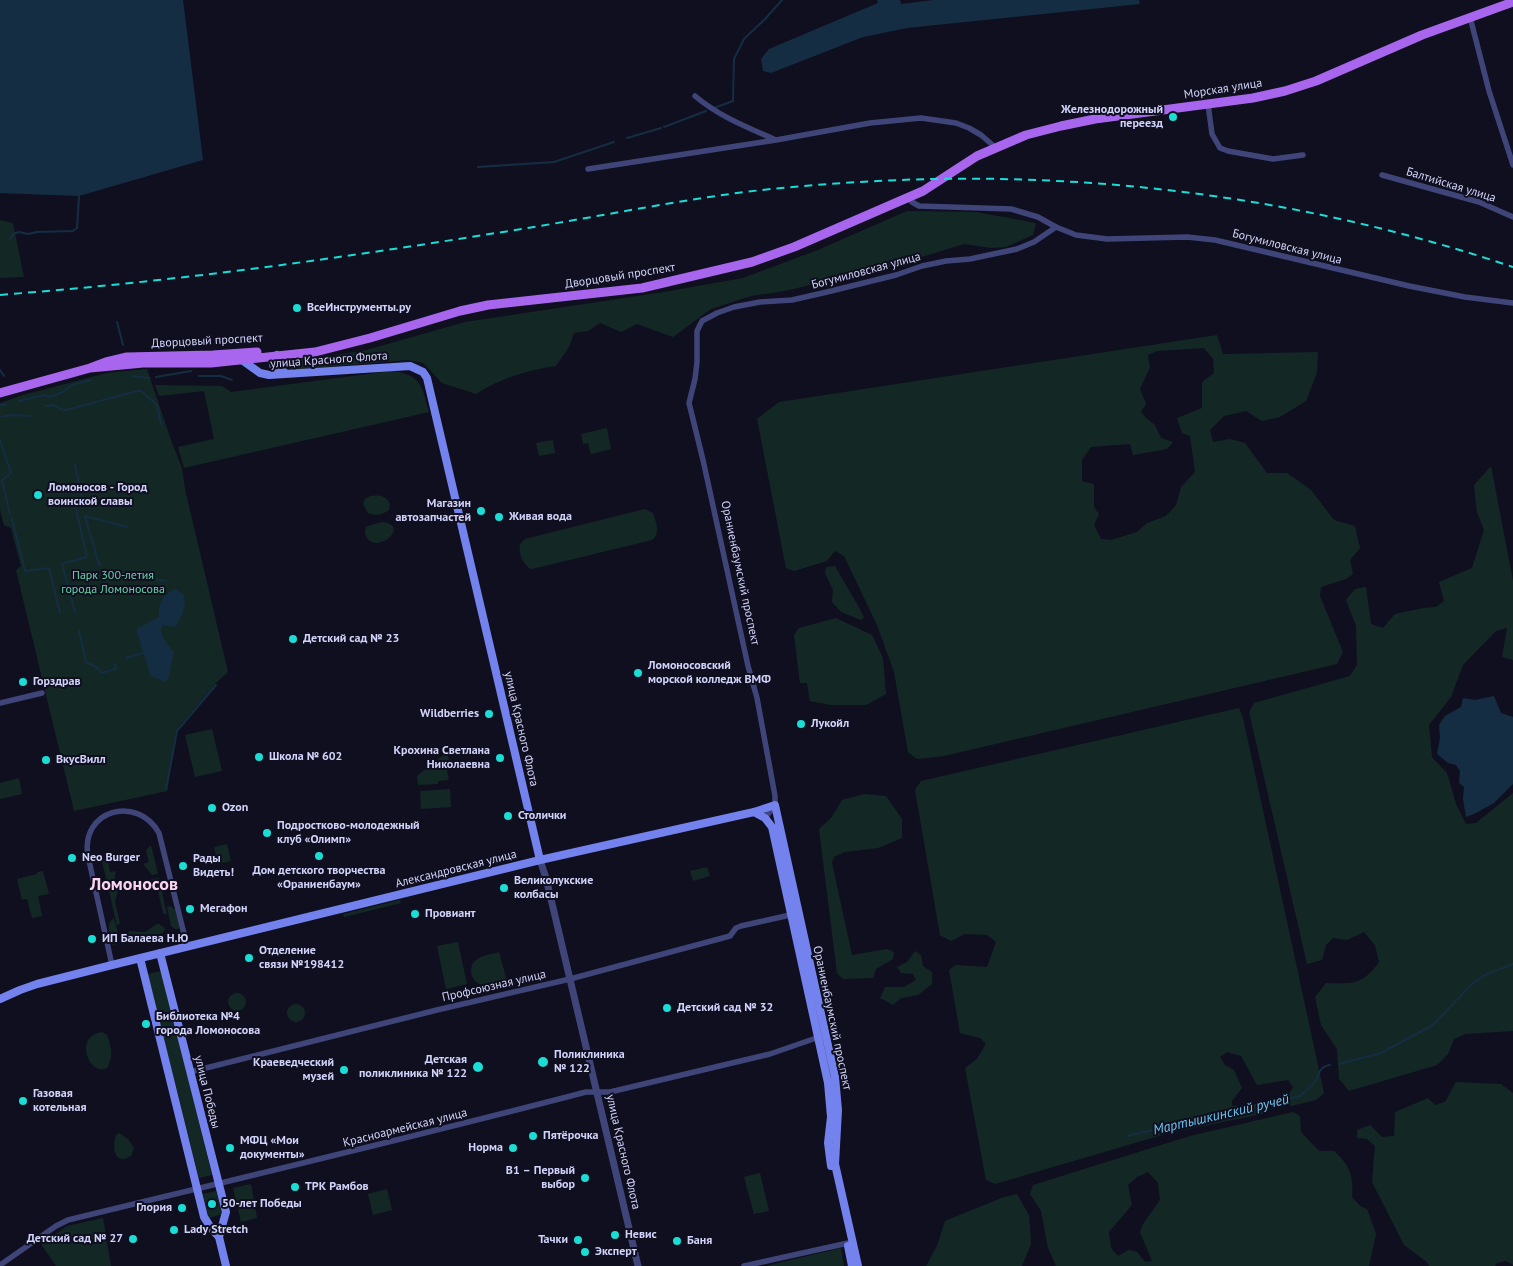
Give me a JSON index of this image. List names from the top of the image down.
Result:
{
  "streets": {
    "main road": [
      "Морская улица",
      "Дворцовый проспект",
      "улица Красного Флота",
      "Ораниенбаумский проспект",
      "Александровская улица",
      "улица Победы"
    ],
    "street": [
      "Балтийская улица",
      "Богумиловская улица",
      "Профсоюзная улица",
      "Красноармейская улица"
    ]
  },
  "crossings": [
    ["Морская улица", "Дворцовый проспект"],
    ["Богумиловская улица", "Дворцовый проспект"],
    ["Богумиловская улица", "Ораниенбаумский проспект"],
    ["Дворцовый проспект", "улица Красного Флота"],
    ["улица Красного Флота", "Александровская улица"],
    ["улица Красного Флота", "Профсоюзная улица"],
    ["улица Красного Флота", "Красноармейская улица"],
    ["Ораниенбаумский проспект", "Александровская улица"],
    ["Ораниенбаумский проспект", "Профсоюзная улица"],
    ["Ораниенбаумский проспект", "Красноармейская улица"],
    ["Александровская улица", "улица Победы"],
    ["Профсоюзная улица", "улица Победы"],
    ["улица Победы", "Красноармейская улица"]
  ],
  "districts": ["Ломоносов"],
  "water": ["Мартышкинский ручей"],
  "parks": ["Парк 300-летия города Ломоносова"],
  "places": [
    "Железнодорожный переезд",
    "ВсеИнструменты.ру",
    "Ломоносов - Город воинской славы",
    "Магазин автозапчастей",
    "Живая вода",
    "Детский сад № 23",
    "Ломоносовский морской колледж ВМФ",
    "Горздрав",
    "Wildberries",
    "Лукойл",
    "Школа № 602",
    "Крохина Светлана Николаевна",
    "ВкусВилл",
    "Ozon",
    "Столички",
    "Подростково-молодежный клуб «Олимп»",
    "Дом детского творчества «Ораниенбаум»",
    "Neo Burger",
    "Рады Видеть!",
    "Великолукские колбасы",
    "Мегафон",
    "Провиант",
    "ИП Балаева Н.Ю",
    "Отделение связи №198412",
    "Детский сад № 32",
    "Библиотека №4 города Ломоносова",
    "Поликлиника № 122",
    "Детская поликлиника № 122",
    "Краеведческий музей",
    "Газовая котельная",
    "Пятёрочка",
    "МФЦ «Мои документы»",
    "Норма",
    "В1 – Первый выбор",
    "ТРК Рамбов",
    "50-лет Победы",
    "Глория",
    "Lady Stretch",
    "Невис",
    "Детский сад № 27",
    "Тачки",
    "Баня",
    "Эксперт"
  ]
}
